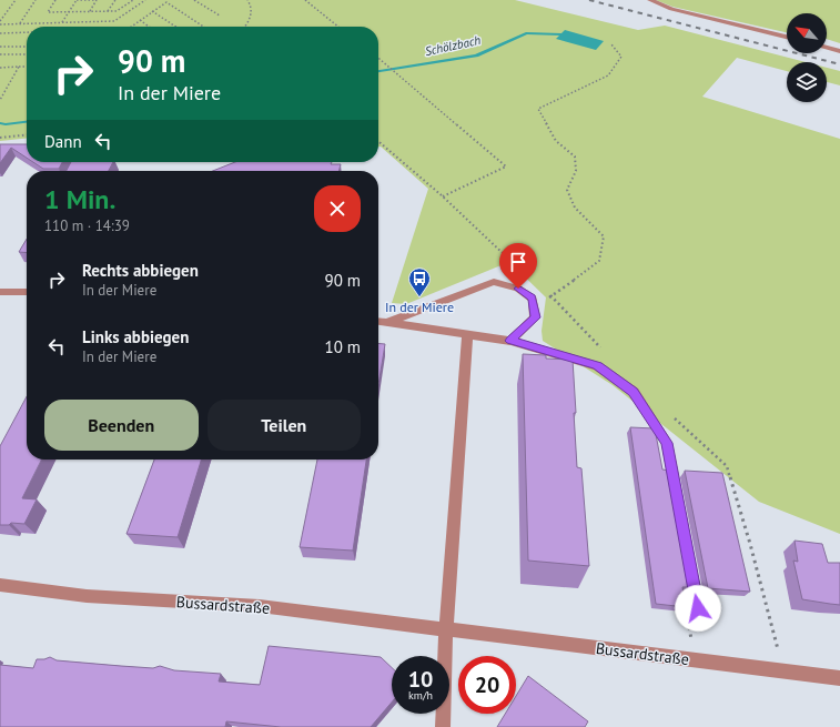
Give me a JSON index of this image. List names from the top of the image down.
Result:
{
  "streets": {
    "street": ["Bussardstraße"]
  },
  "water": ["Schölzbach"],
  "places": {
    "bus stop": ["In der Miere"]
  },
  "north": "top left",
  "page": {
    "turn": ["90 m", "In der Miere"],
    "then": "Dann",
    "heading": ["1 Min.", "110 m · 14:39"],
    "list": [
      {
        "name": "Rechts abbiegen",
        "note": "In der Miere",
        "value": "90 m"
      },
      {
        "name": "Links abbiegen",
        "note": "In der Miere",
        "value": "10 m"
      }
    ],
    "buttons": ["Beenden", "Teilen"],
    "speed": "10 km/h",
    "limit": "20"
  }
}
